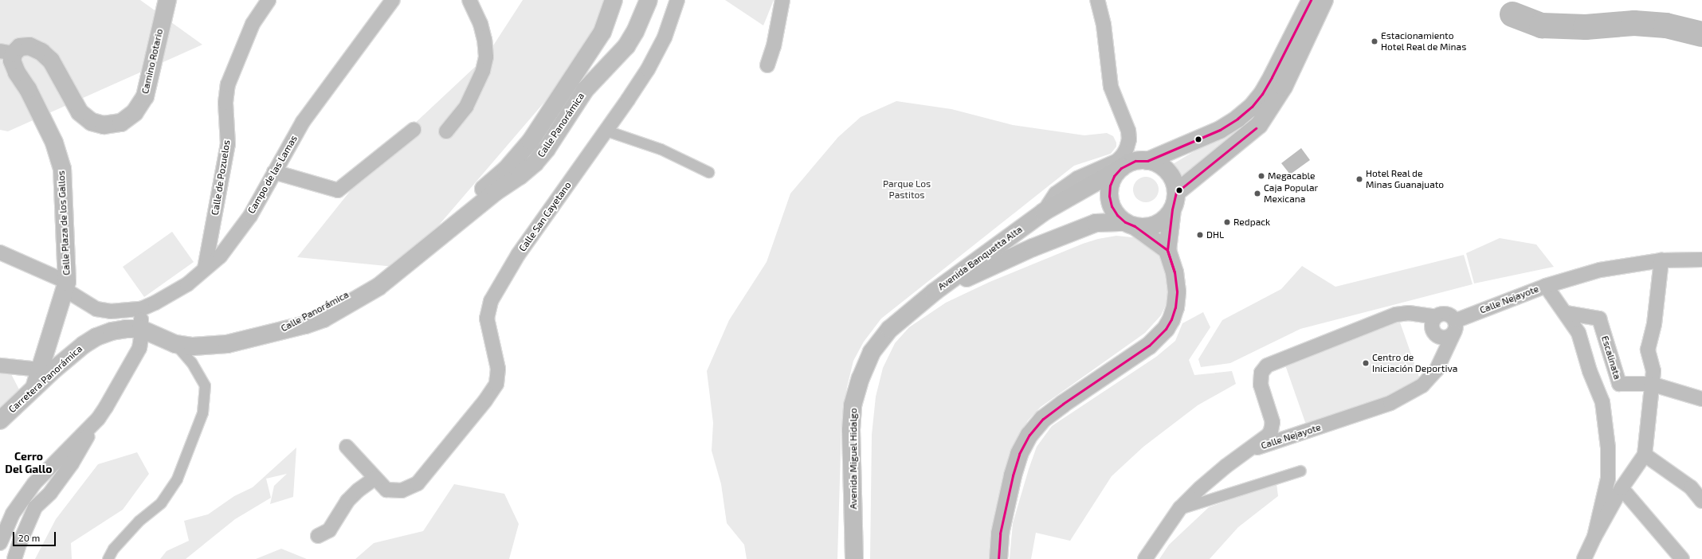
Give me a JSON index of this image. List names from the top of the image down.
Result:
{
  "streets": {
    "main road": ["Avenida Banquetta Alta", "Avenida Miguel Hidalgo"],
    "street": [
      "Camino Rotario",
      "Calle Panorámica",
      "Campo de las Lamas",
      "Calle de Pozuelos",
      "Calle San Cayetano",
      "Calle Plaza de los Gallos",
      "Calle Nejayote",
      "Escalinata",
      "Carretera Panorámica"
    ]
  },
  "crossings": [
    ["Camino Rotario", "Calle Plaza de los Gallos"],
    ["Calle Panorámica", "Carretera Panorámica"],
    ["Campo de las Lamas", "Calle de Pozuelos"],
    ["Campo de las Lamas", "Calle Plaza de los Gallos"],
    ["Calle Plaza de los Gallos", "Carretera Panorámica"],
    ["Avenida Banquetta Alta", "Avenida Miguel Hidalgo"]
  ],
  "districts": ["Cerro Del Gallo"],
  "parks": ["Parque Los Pastitos"],
  "places": [
    "Estacionamiento Hotel Real de Minas",
    "Megacable",
    "Hotel Real de Minas Guanajuato",
    "Caja Popular Mexicana",
    "Redpack",
    "DHL",
    "Centro de Iniciación Deportiva"
  ],
  "scale_bar": "20 m"
}
